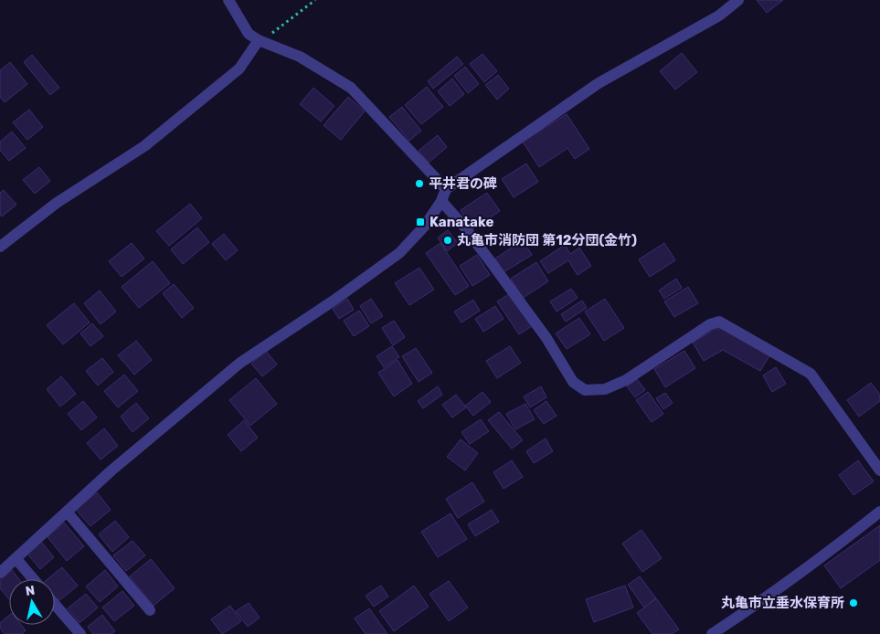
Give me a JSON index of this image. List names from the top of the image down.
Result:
{
  "places": {
    "other": ["平井君の碑", "丸亀市消防団 第12分団(金竹)", "丸亀市立垂水保育所"],
    "transit": ["Kanatake"]
  },
  "north": "top"
}
